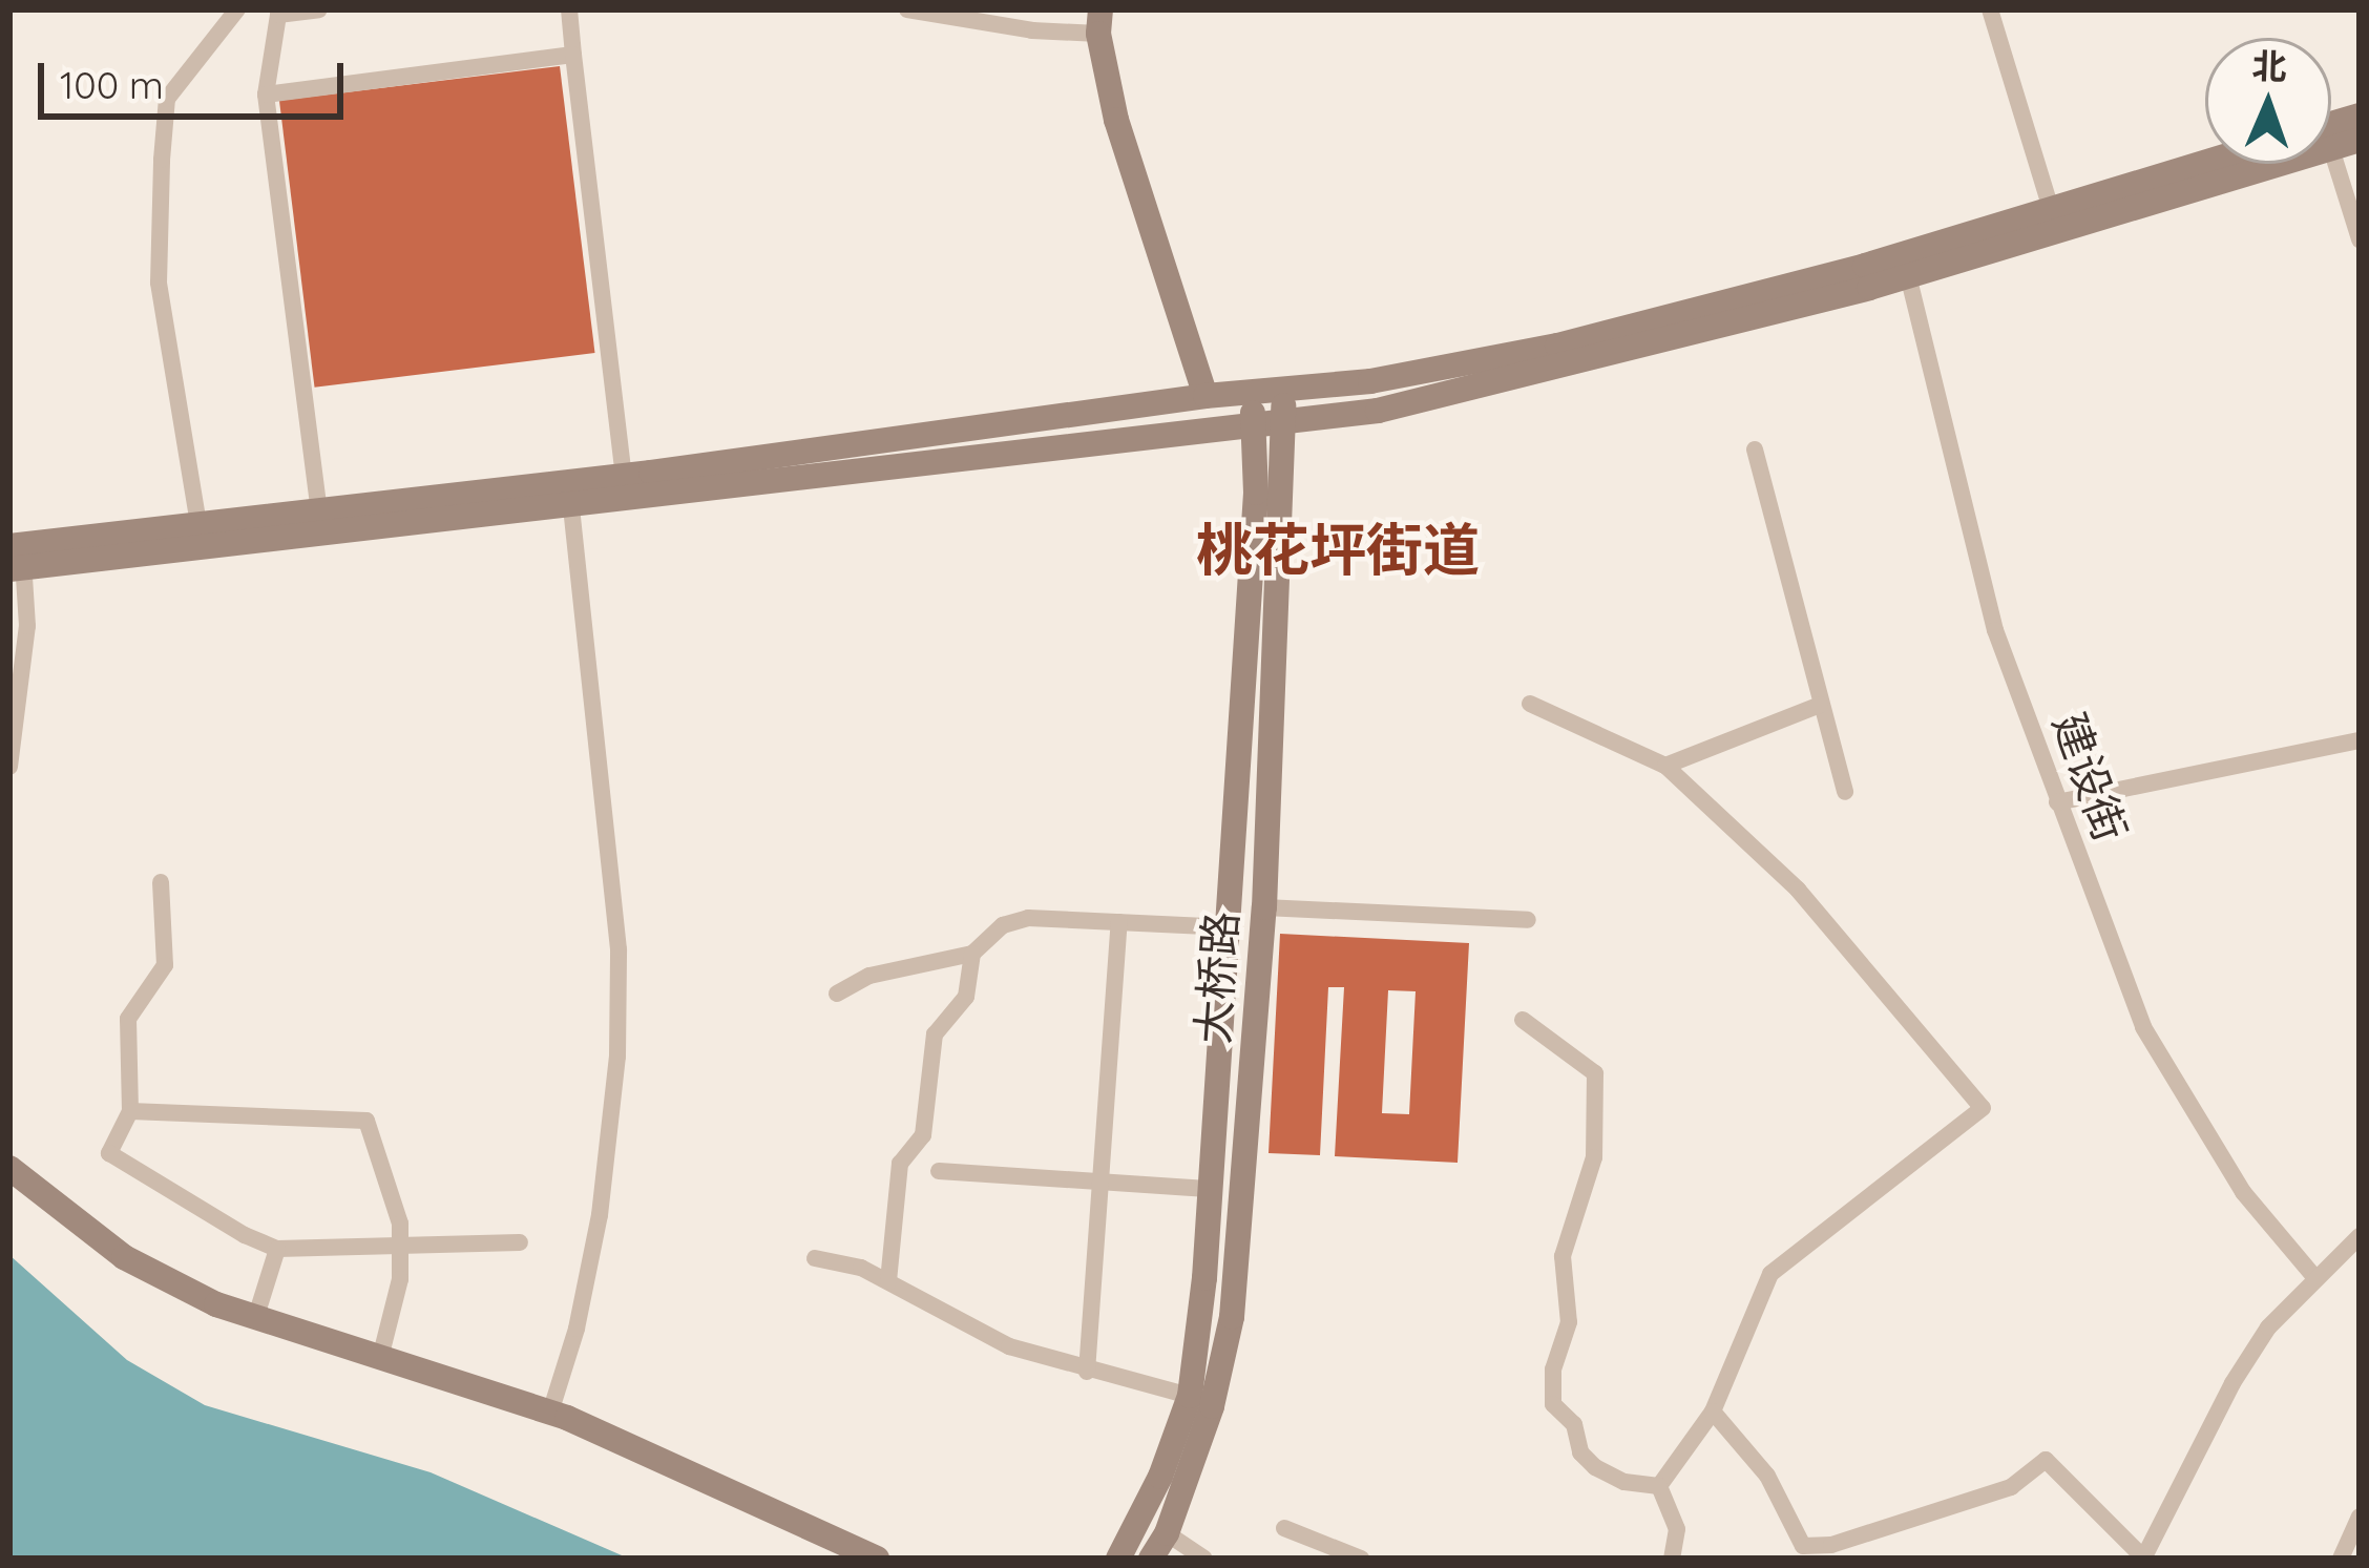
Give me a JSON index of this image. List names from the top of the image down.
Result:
{
  "streets": {
    "main road": ["大桥路"],
    "street": ["建设街"]
  },
  "districts": ["桃花坪街道"],
  "scale_bar": "100 m",
  "north": "top"
}
